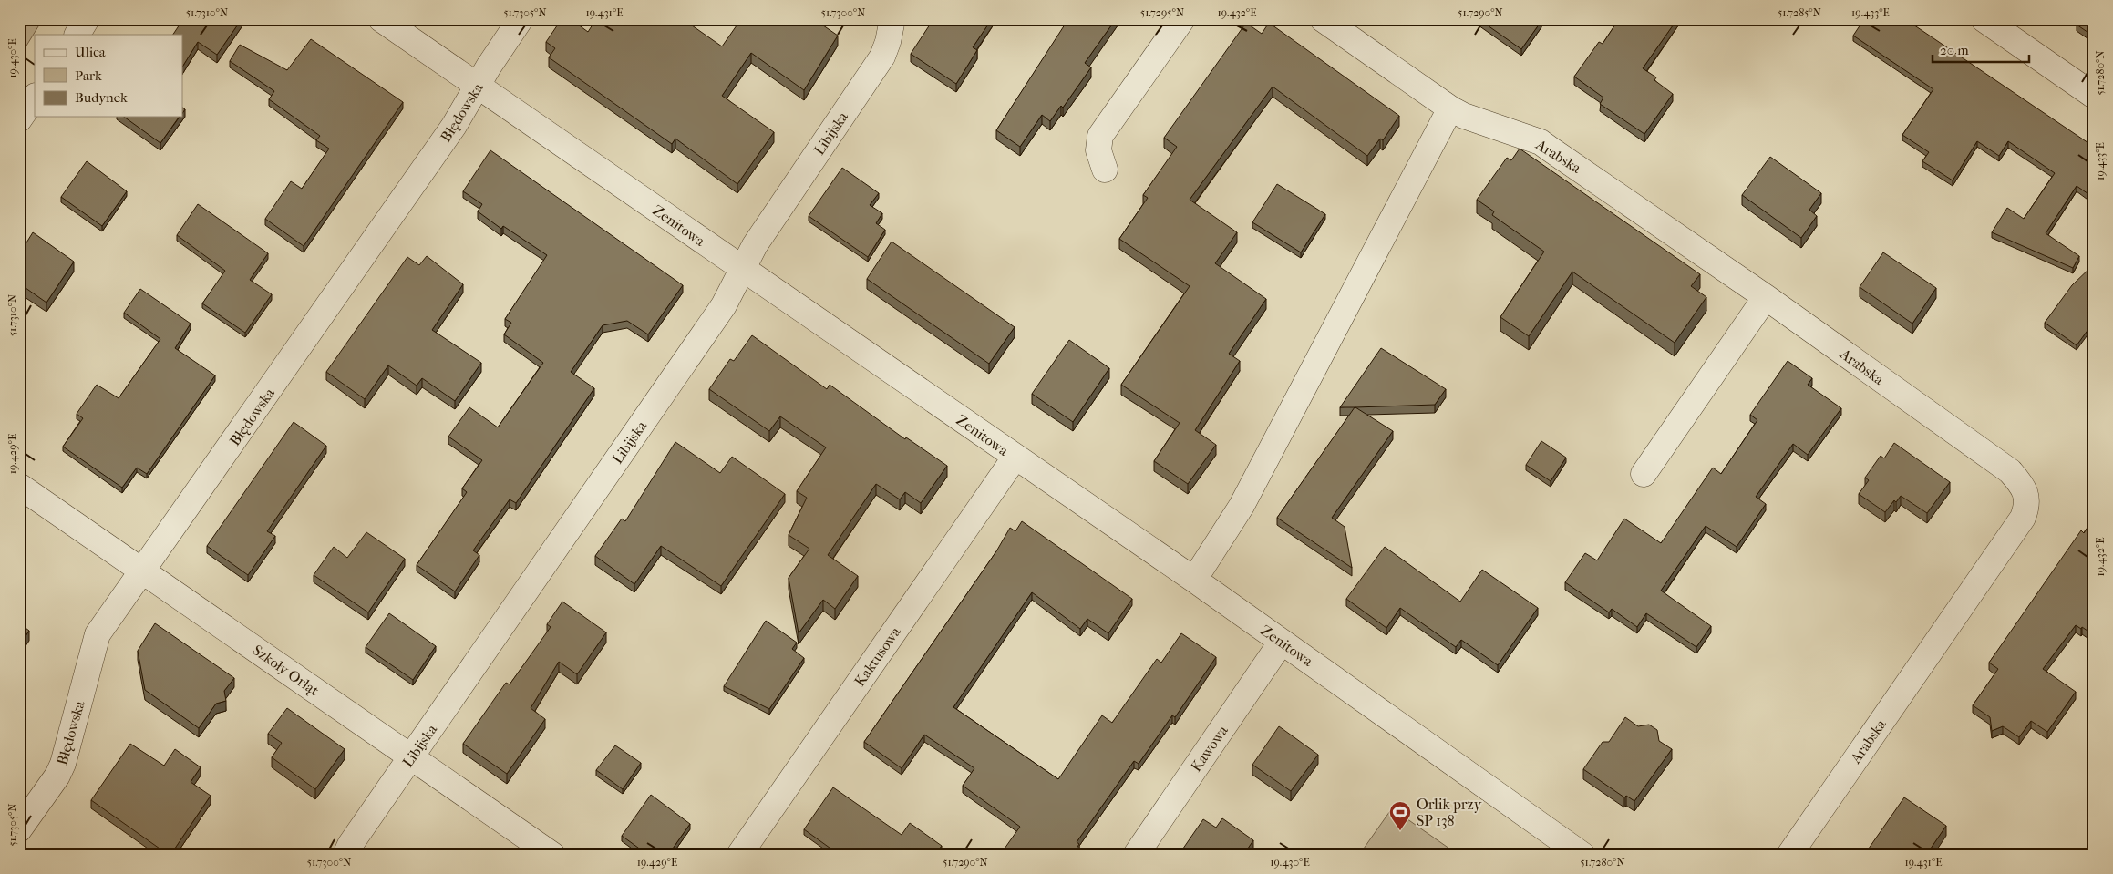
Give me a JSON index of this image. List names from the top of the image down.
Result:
{
  "streets": {
    "street": [
      "Błędowska",
      "Libijska",
      "Arabska",
      "Zenitowa",
      "Kaktusowa",
      "Szkoły Orląt",
      "Kawowa"
    ]
  },
  "crossings": [
    ["Błędowska", "Zenitowa"],
    ["Błędowska", "Szkoły Orląt"],
    ["Libijska", "Zenitowa"],
    ["Libijska", "Szkoły Orląt"],
    ["Zenitowa", "Kaktusowa"],
    ["Zenitowa", "Kawowa"]
  ],
  "places": {
    "sports": ["Orlik przy SP 138"]
  },
  "legend": ["Ulica", "Park", "Budynek"],
  "scale_bar": "20 m",
  "coordinates": [
    "51.7310°N",
    "51.7305°N",
    "19.431°E",
    "51.7300°N",
    "51.7295°N",
    "19.432°E",
    "51.7290°N",
    "51.7285°N",
    "19.433°E",
    "19.430°E",
    "51.7280°N",
    "19.429°E"
  ]
}
